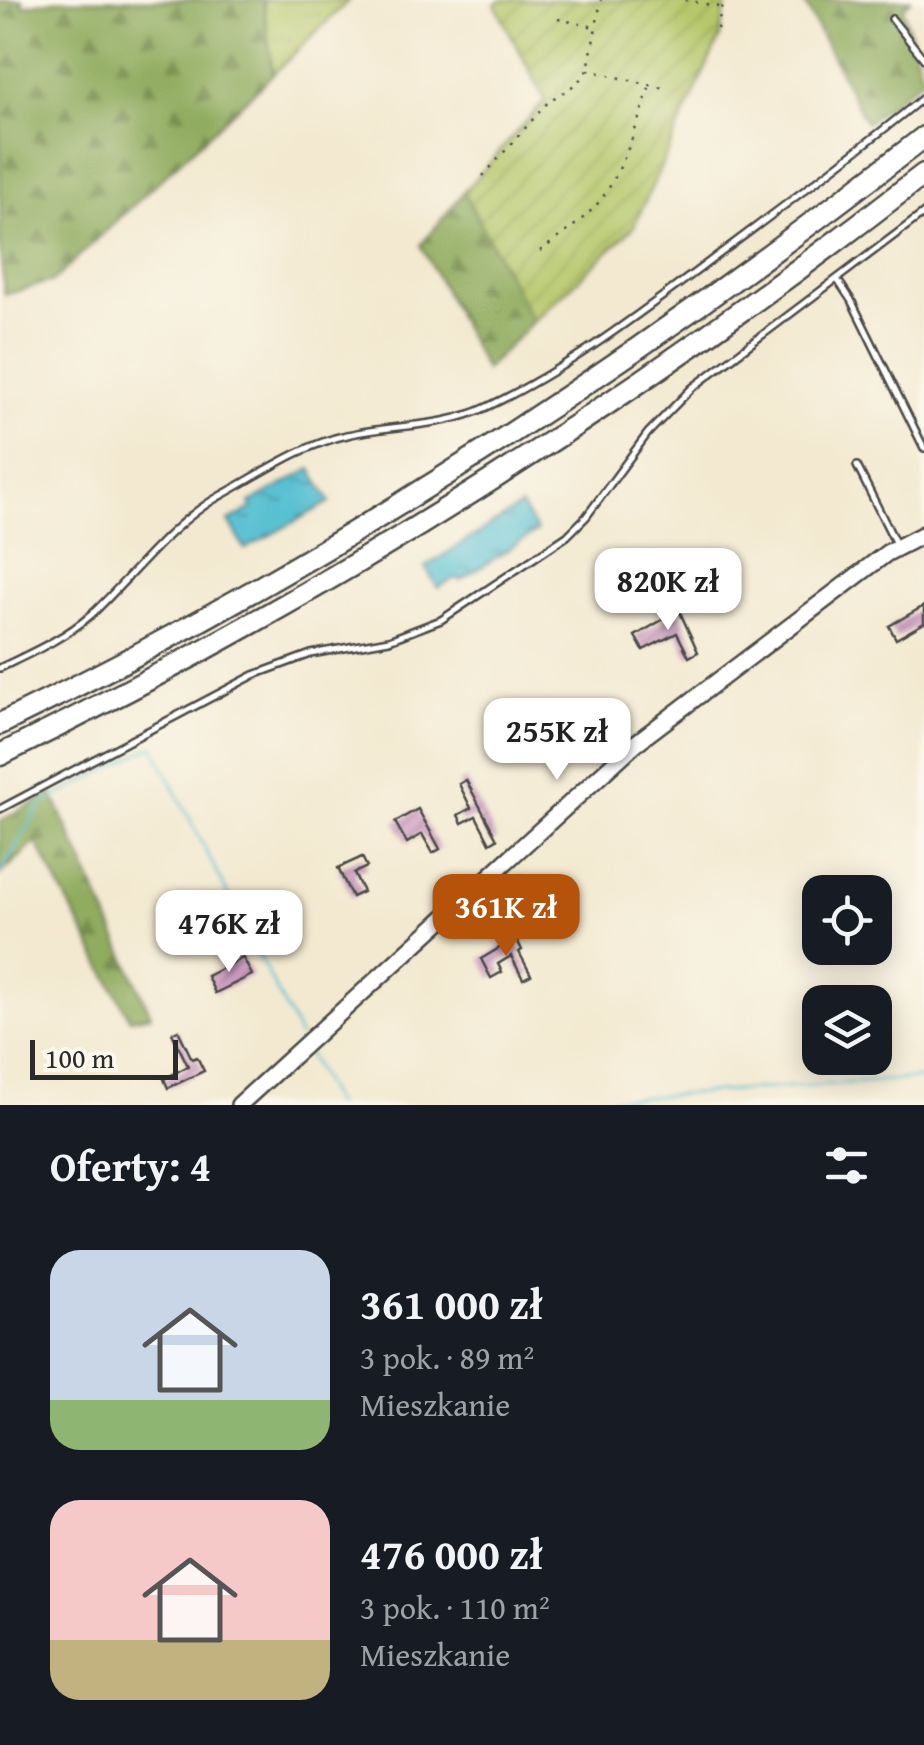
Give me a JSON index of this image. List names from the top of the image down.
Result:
{
  "scale_bar": "100 m",
  "page": {
    "price": [
      "820K zł",
      "255K zł",
      "361K zł",
      "476K zł"
    ],
    "scale": "100 m",
    "heading": "Oferty: 4",
    "list": [
      {
        "name": "361 000 zł",
        "note": "3 pok. · 89 m² · Mieszkanie"
      },
      {
        "name": "476 000 zł",
        "note": "3 pok. · 110 m² · Mieszkanie"
      }
    ]
  }
}
